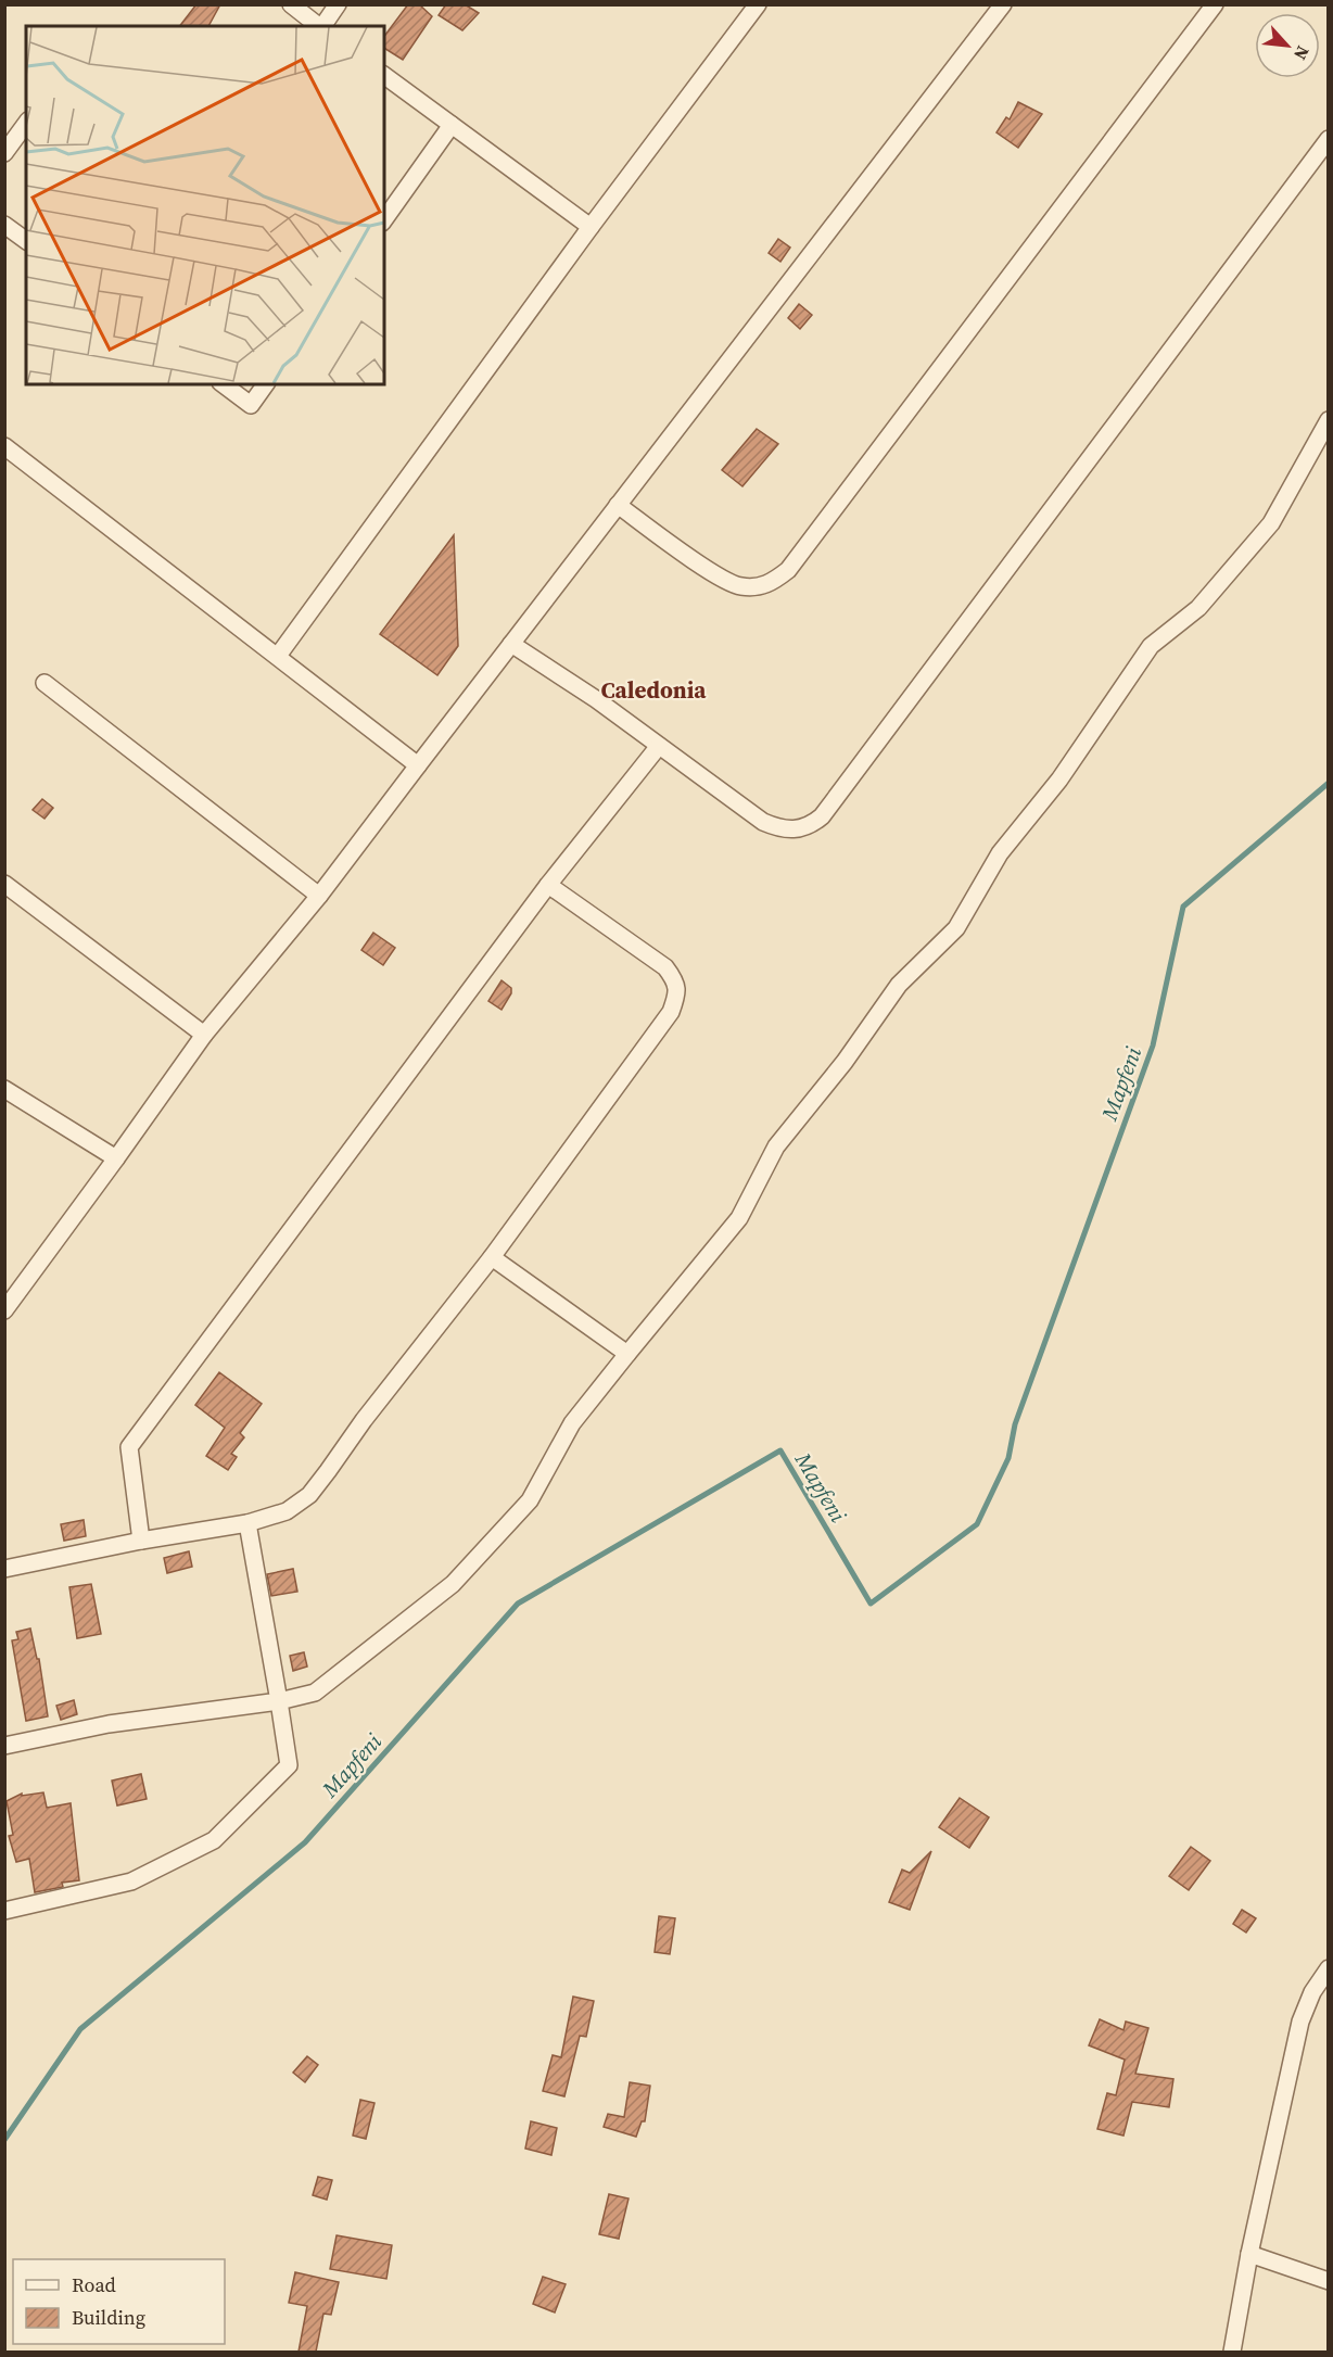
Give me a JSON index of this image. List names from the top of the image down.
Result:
{
  "districts": ["Caledonia"],
  "water": ["Mapfeni"],
  "legend": ["Road", "Building"],
  "north": "bottom right"
}
